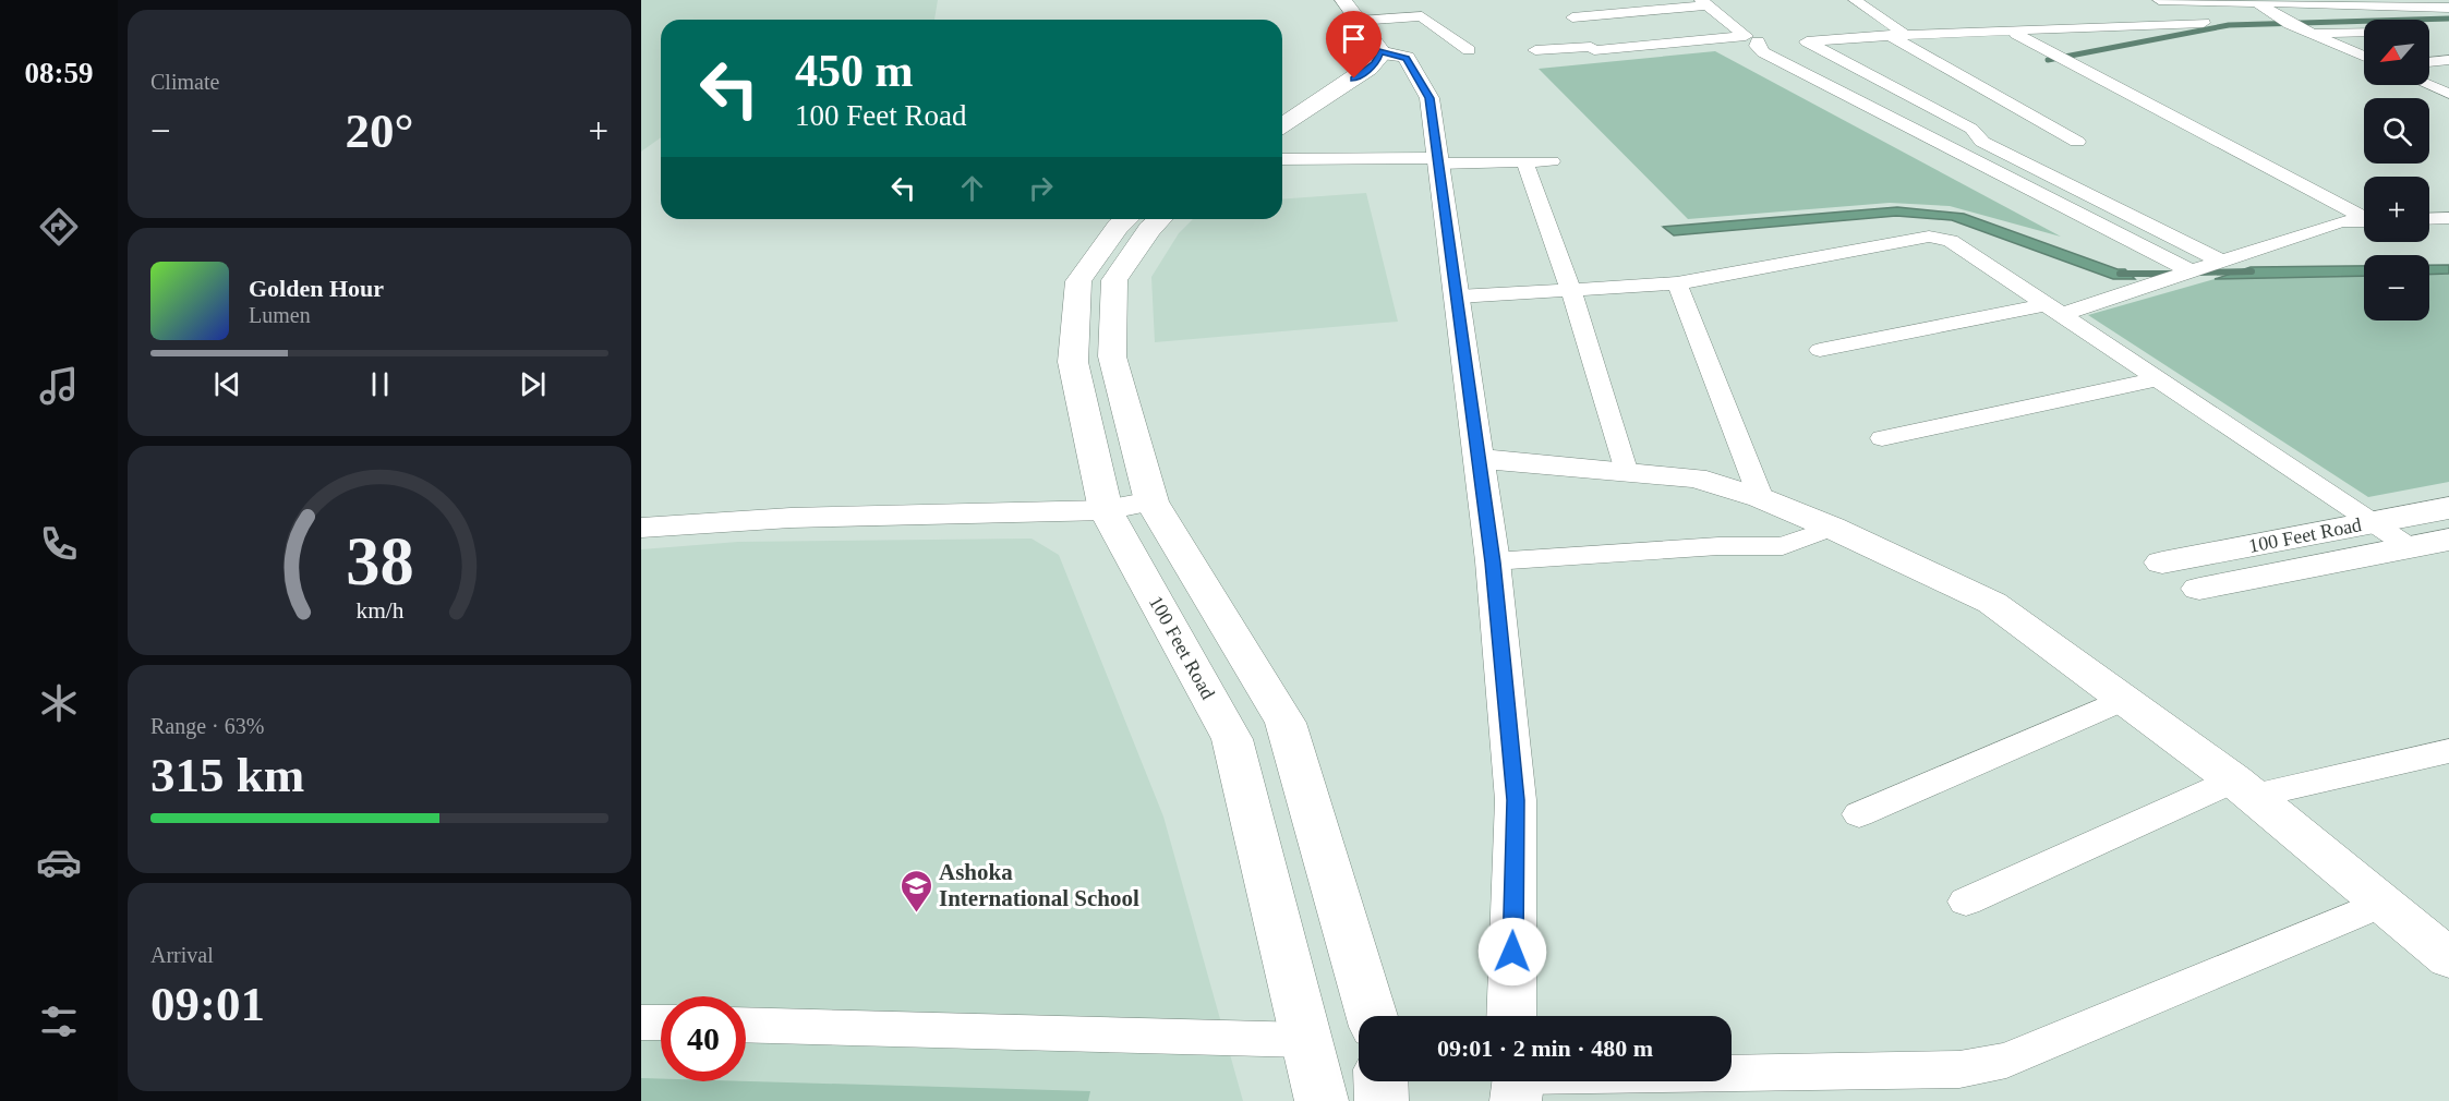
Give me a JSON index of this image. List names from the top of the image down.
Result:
{
  "streets": {
    "main road": ["100 Feet Road"]
  },
  "places": {
    "school or university": ["Ashoka International School"]
  },
  "north": "bottom left",
  "page": {
    "tabs": "08:59",
    "tile": [
      "Climate",
      ["Range · 63%", "315 km"],
      ["Arrival", "09:01"]
    ],
    "map_buttons": ["+", "−"],
    "turn": ["450 m", "100 Feet Road"],
    "heat": ["−", "20°", "+"],
    "song": ["Golden Hour", "Lumen"],
    "limit": "40",
    "trip": "09:01 · 2 min · 480 m",
    "gauge": ["38", "km/h"]
  }
}
